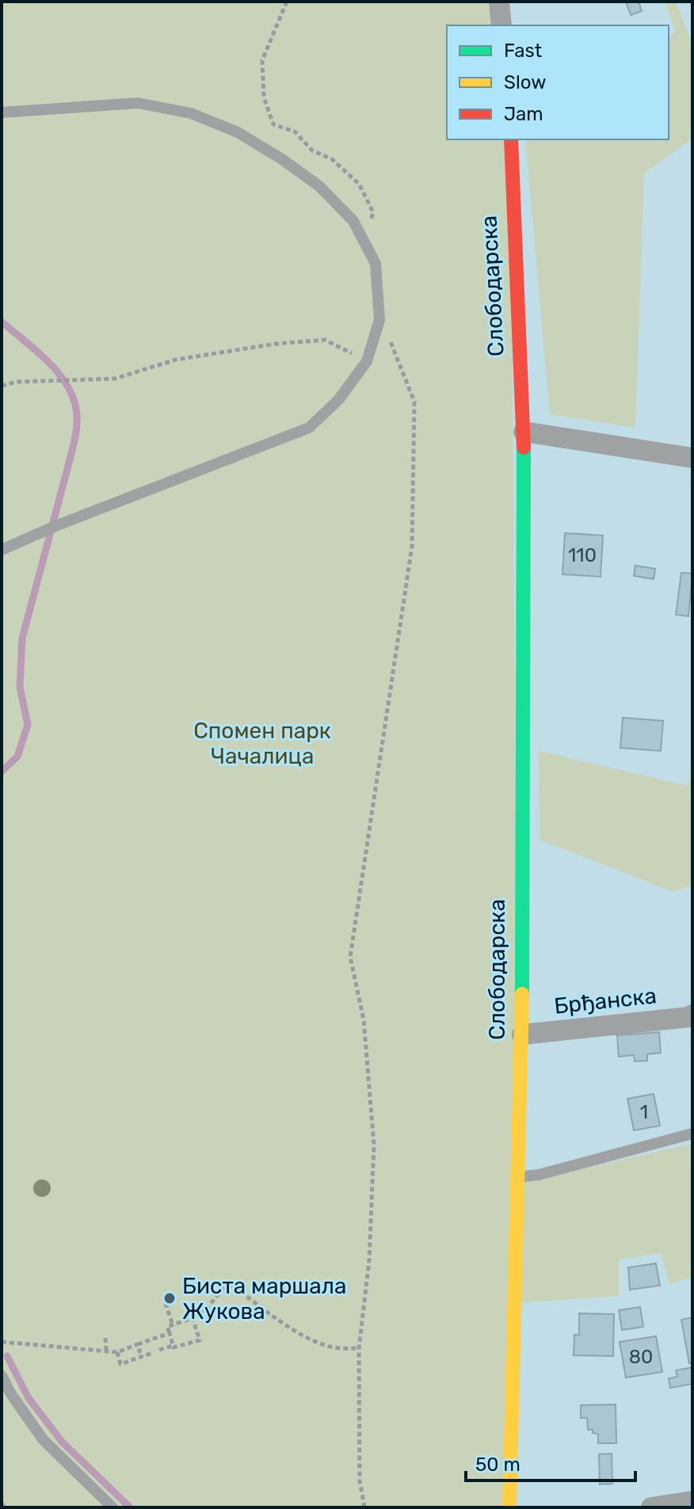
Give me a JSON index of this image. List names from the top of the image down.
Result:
{
  "streets": {
    "street": ["Слободарска", "Брђанска"]
  },
  "crossings": [
    ["Слободарска", "Брђанска"]
  ],
  "parks": ["Спомен парк Чачалица"],
  "places": ["Биста маршала Жукова"],
  "house_numbers": ["110", "1", "80"],
  "legend": ["Fast", "Slow", "Jam"],
  "scale_bar": "50 m"
}
